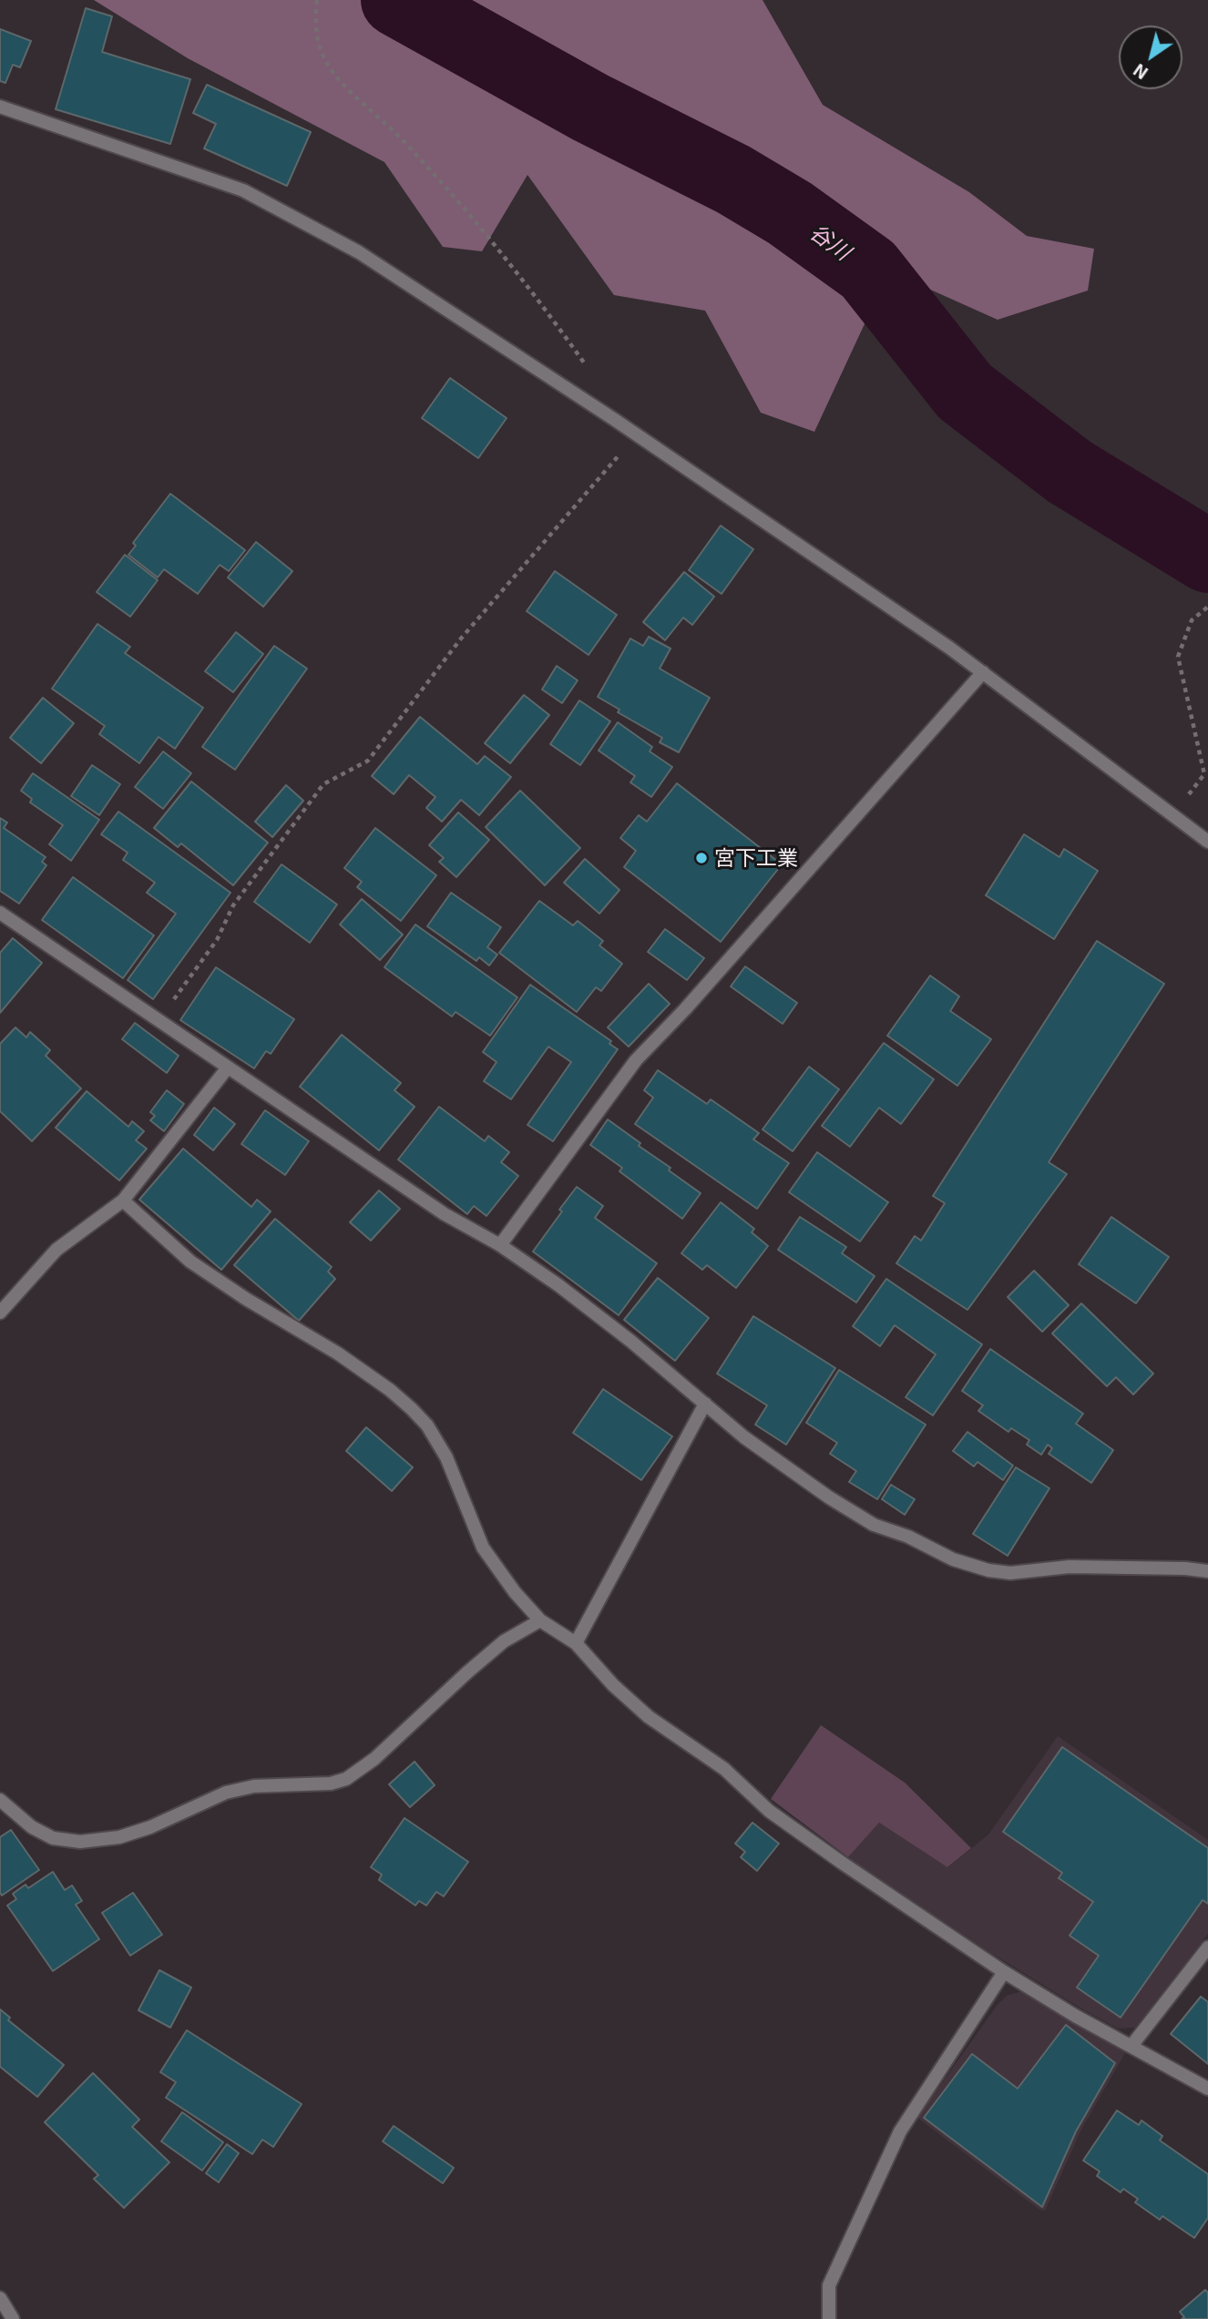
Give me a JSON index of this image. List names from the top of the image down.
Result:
{
  "water": ["谷川"],
  "places": ["宮下工業"],
  "north": "bottom left"
}
